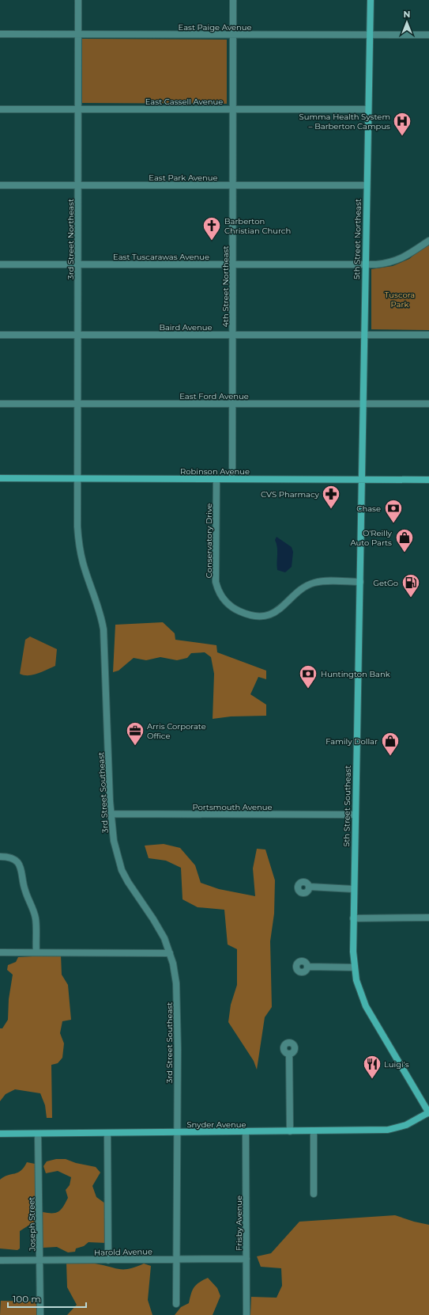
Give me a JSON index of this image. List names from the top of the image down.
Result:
{
  "streets": {
    "main road": [
      "5th Street Northeast",
      "Robinson Avenue",
      "5th Street Southeast",
      "Snyder Avenue"
    ],
    "street": [
      "East Paige Avenue",
      "East Cassell Avenue",
      "East Park Avenue",
      "3rd Street Northeast",
      "East Tuscarawas Avenue",
      "4th Street Northeast",
      "Baird Avenue",
      "East Ford Avenue",
      "Conservatory Drive",
      "3rd Street Southeast",
      "Portsmouth Avenue",
      "Frisby Avenue",
      "Joseph Street",
      "Harold Avenue"
    ]
  },
  "crossings": [
    ["East Paige Avenue", "3rd Street Northeast"],
    ["East Paige Avenue", "5th Street Northeast"],
    ["East Paige Avenue", "4th Street Northeast"],
    ["East Cassell Avenue", "3rd Street Northeast"],
    ["East Cassell Avenue", "5th Street Northeast"],
    ["East Cassell Avenue", "4th Street Northeast"],
    ["East Park Avenue", "3rd Street Northeast"],
    ["East Park Avenue", "5th Street Northeast"],
    ["East Park Avenue", "4th Street Northeast"],
    ["3rd Street Northeast", "East Tuscarawas Avenue"],
    ["3rd Street Northeast", "Baird Avenue"],
    ["3rd Street Northeast", "East Ford Avenue"],
    ["3rd Street Northeast", "Robinson Avenue"],
    ["3rd Street Northeast", "3rd Street Southeast"],
    ["5th Street Northeast", "East Tuscarawas Avenue"],
    ["5th Street Northeast", "Baird Avenue"],
    ["5th Street Northeast", "East Ford Avenue"],
    ["5th Street Northeast", "Robinson Avenue"],
    ["5th Street Northeast", "5th Street Southeast"],
    ["East Tuscarawas Avenue", "4th Street Northeast"],
    ["4th Street Northeast", "Baird Avenue"],
    ["4th Street Northeast", "East Ford Avenue"],
    ["4th Street Northeast", "Robinson Avenue"],
    ["Robinson Avenue", "Conservatory Drive"],
    ["Robinson Avenue", "3rd Street Southeast"],
    ["Robinson Avenue", "5th Street Southeast"],
    ["Conservatory Drive", "5th Street Southeast"],
    ["3rd Street Southeast", "Portsmouth Avenue"],
    ["3rd Street Southeast", "Snyder Avenue"],
    ["3rd Street Southeast", "Harold Avenue"],
    ["5th Street Southeast", "Portsmouth Avenue"],
    ["5th Street Southeast", "Snyder Avenue"],
    ["Snyder Avenue", "Frisby Avenue"],
    ["Snyder Avenue", "Joseph Street"],
    ["Frisby Avenue", "Harold Avenue"],
    ["Joseph Street", "Harold Avenue"]
  ],
  "parks": ["Tuscora Park"],
  "places": {
    "hospital": ["Summa Health System – Barberton Campus"],
    "church": ["Barberton Christian Church"],
    "pharmacy": ["CVS Pharmacy"],
    "bank": ["Chase", "Huntington Bank"],
    "shop": ["O'Reilly Auto Parts", "Family Dollar"],
    "fuel station": ["GetGo"],
    "office": ["Arris Corporate Office"],
    "restaurant": ["Luigi's"]
  },
  "scale_bar": "100 m",
  "north": "top"
}
